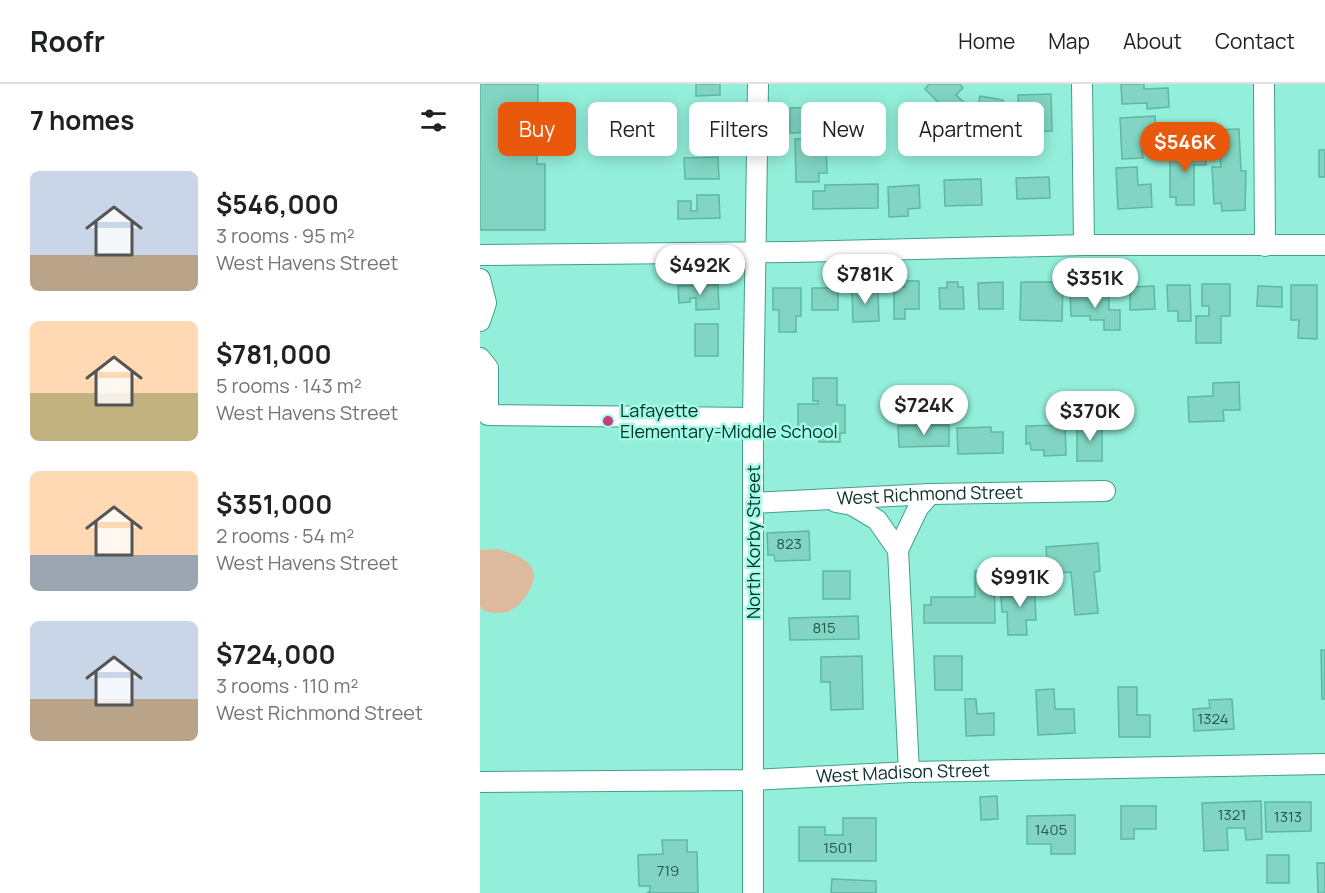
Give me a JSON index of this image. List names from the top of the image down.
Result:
{
  "streets": {
    "street": ["West Richmond Street", "North Korby Street", "West Madison Street"]
  },
  "crossings": [
    ["West Richmond Street", "North Korby Street"],
    ["North Korby Street", "West Madison Street"]
  ],
  "places": ["Lafayette Elementary-Middle School"],
  "house_numbers": [
    "823",
    "815",
    "1324",
    "1321",
    "1313",
    "1405",
    "1501",
    "719"
  ],
  "page": {
    "header": "Roofr",
    "nav": [
      "Home",
      "Map",
      "About",
      "Contact"
    ],
    "heading": "7 homes",
    "chip": [
      "Buy",
      "Rent",
      "Filters",
      "New",
      "Apartment"
    ],
    "price": [
      "$546K",
      "$492K",
      "$781K",
      "$351K",
      "$724K",
      "$370K",
      "$991K"
    ],
    "list": [
      {
        "name": "$546,000",
        "note": "3 rooms · 95 m² · West Havens Street"
      },
      {
        "name": "$781,000",
        "note": "5 rooms · 143 m² · West Havens Street"
      },
      {
        "name": "$351,000",
        "note": "2 rooms · 54 m² · West Havens Street"
      },
      {
        "name": "$724,000",
        "note": "3 rooms · 110 m² · West Richmond Street"
      }
    ]
  }
}
